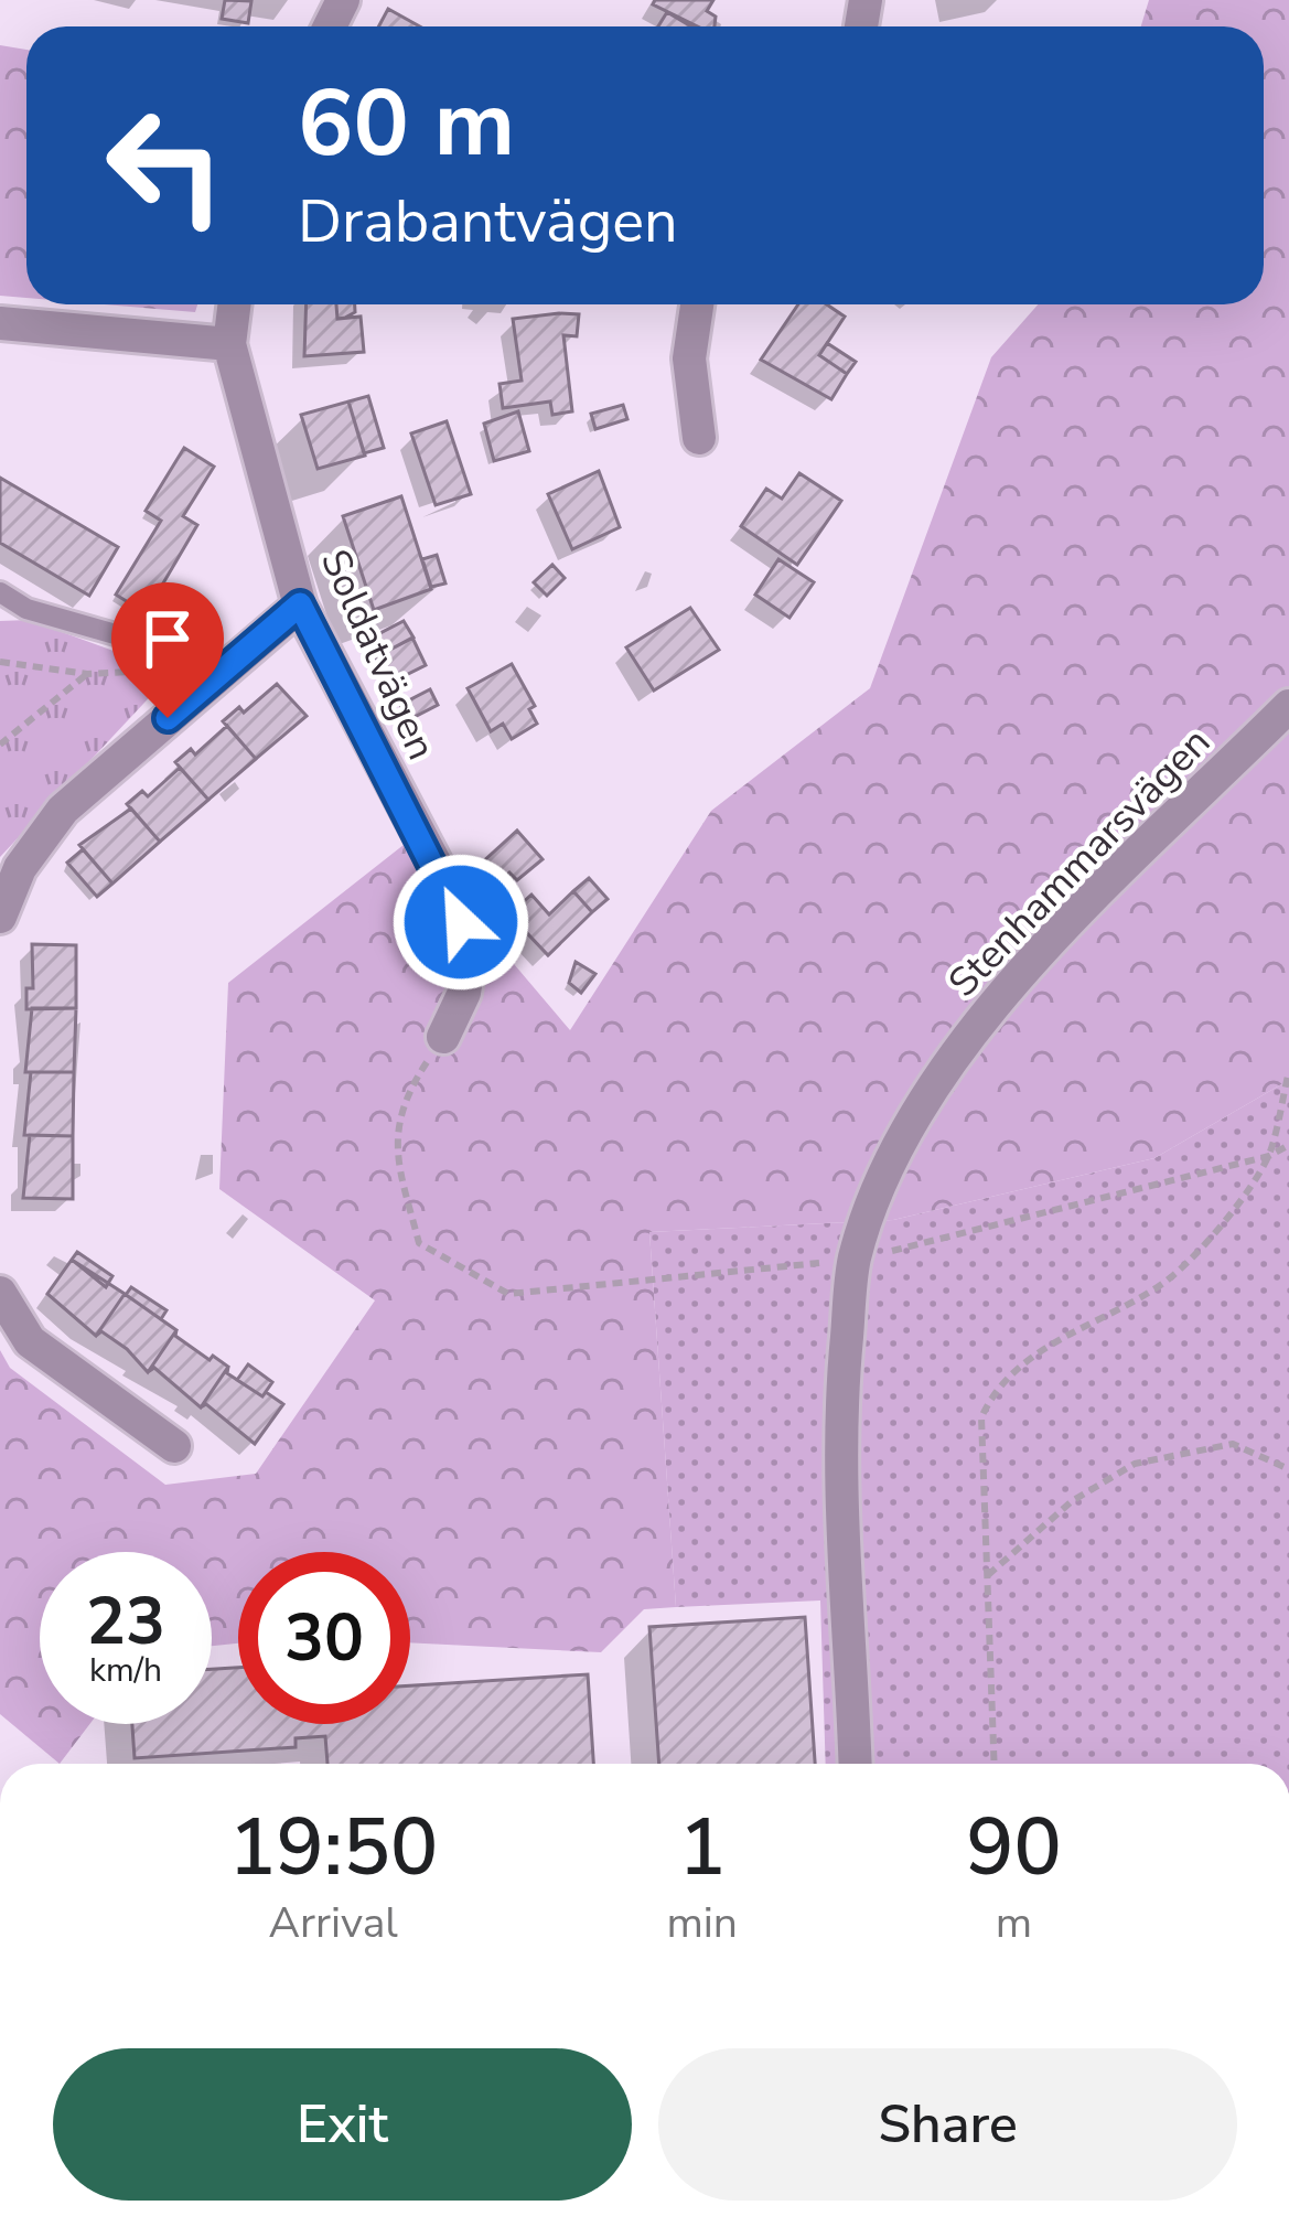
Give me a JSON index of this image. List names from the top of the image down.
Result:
{
  "streets": {
    "street": ["Soldatvägen", "Stenhammarsvägen"]
  },
  "page": {
    "turn": ["60 m", "Drabantvägen"],
    "speed": "23 km/h",
    "limit": "30",
    "eta": [
      "19:50",
      "Arrival",
      "1",
      "min",
      "90",
      "m"
    ],
    "buttons": ["Exit", "Share"]
  }
}
